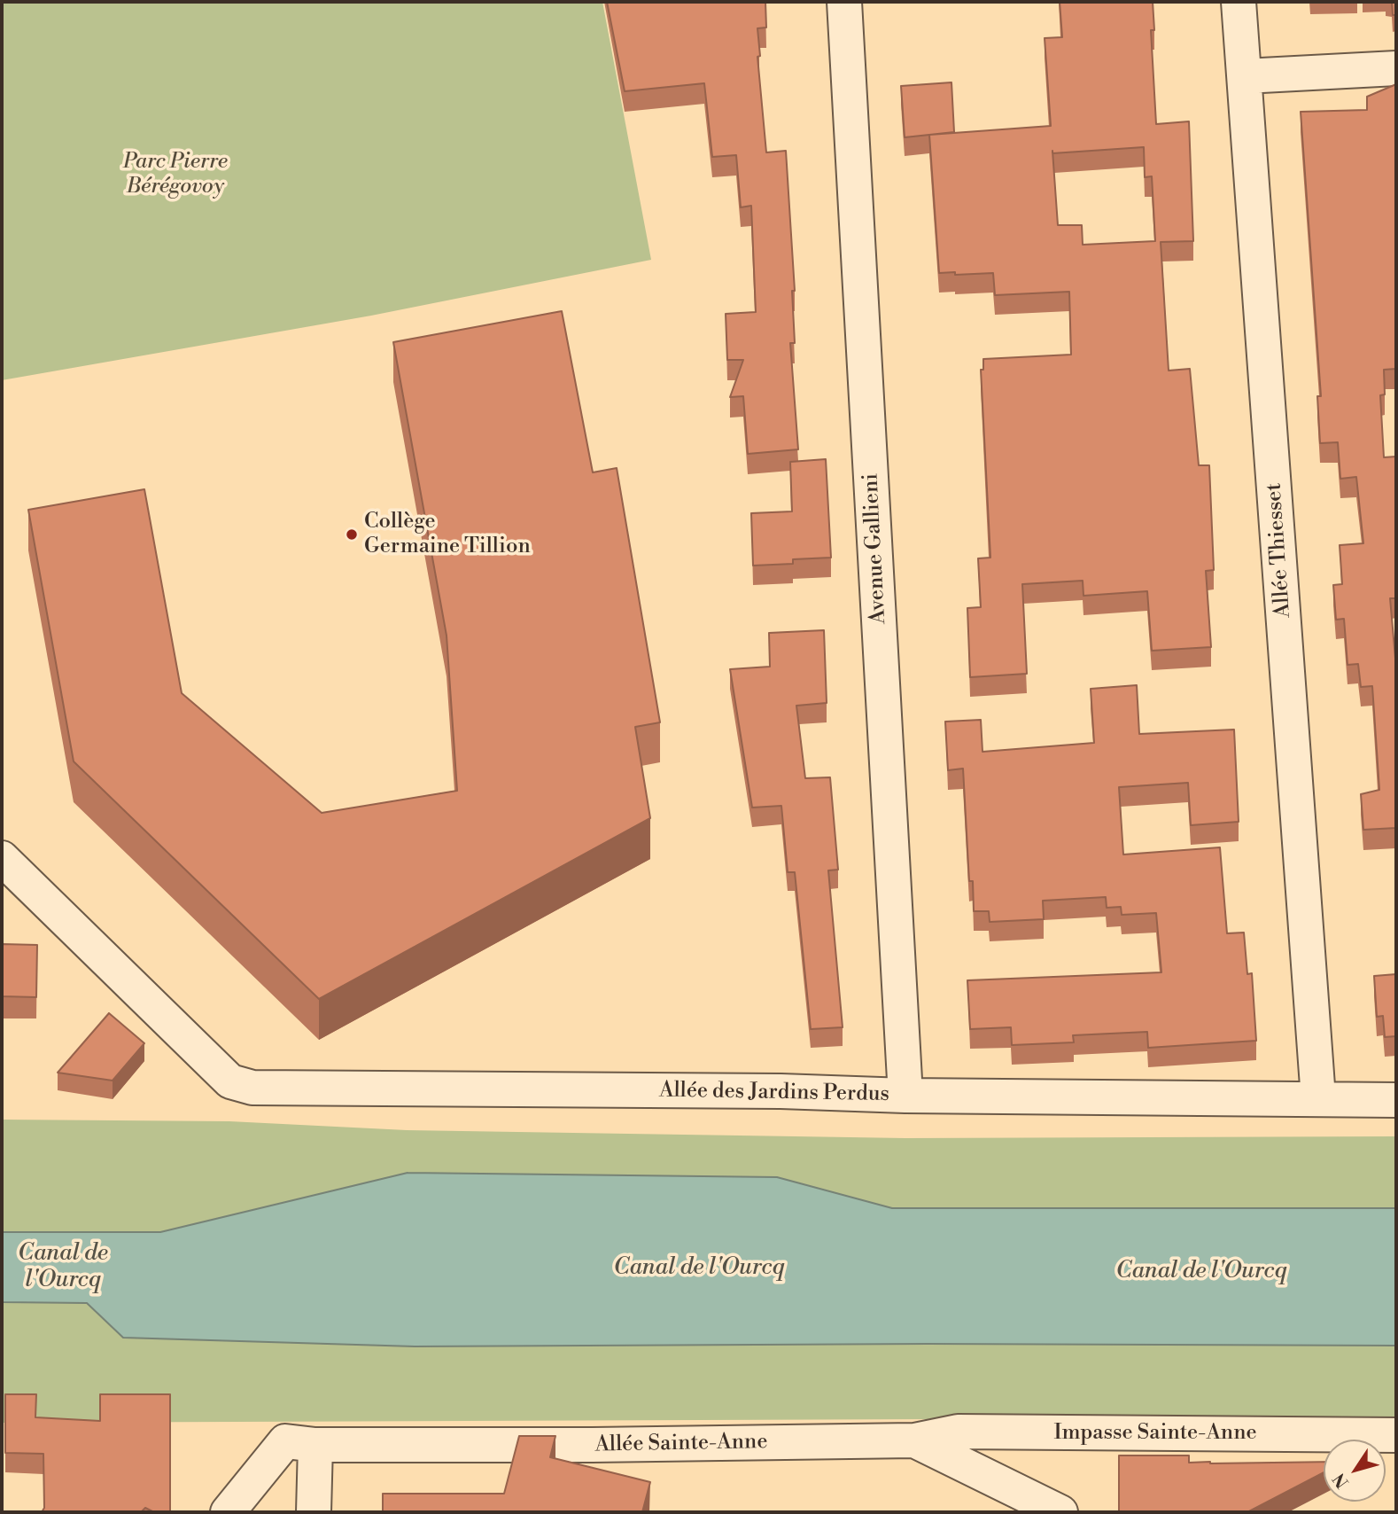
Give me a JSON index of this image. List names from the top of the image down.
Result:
{
  "streets": {
    "street": [
      "Avenue Gallieni",
      "Allée Thiesset",
      "Allée des Jardins Perdus",
      "Impasse Sainte-Anne",
      "Allée Sainte-Anne"
    ]
  },
  "crossings": [
    ["Avenue Gallieni", "Allée des Jardins Perdus"],
    ["Allée Thiesset", "Allée des Jardins Perdus"],
    ["Impasse Sainte-Anne", "Allée Sainte-Anne"]
  ],
  "water": ["Canal de l'Ourcq"],
  "parks": ["Parc Pierre Bérégovoy"],
  "places": ["Collège Germaine Tillion"],
  "north": "bottom left"
}
